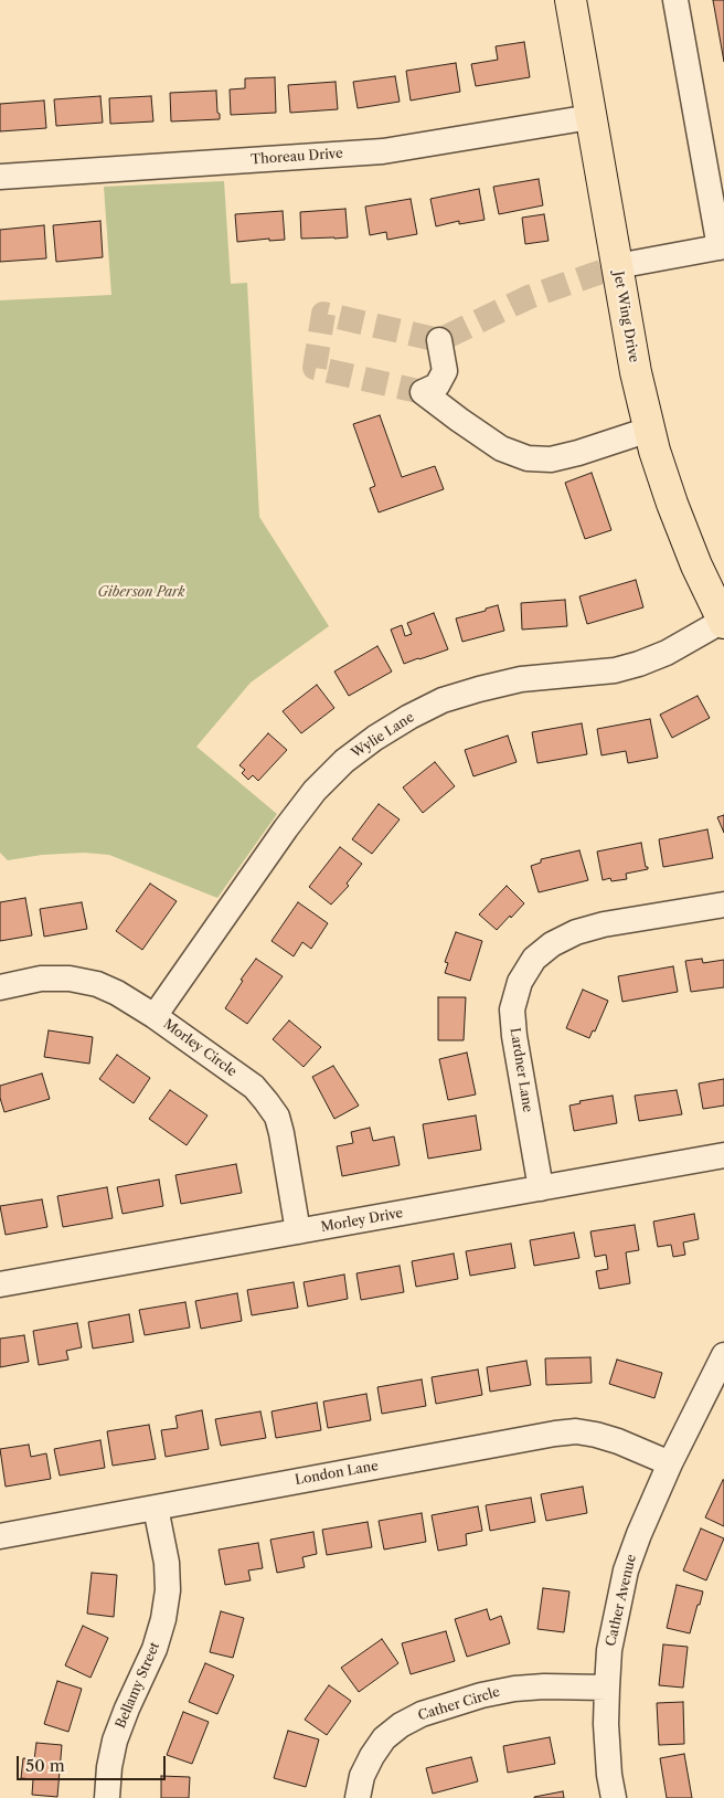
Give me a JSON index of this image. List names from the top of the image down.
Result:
{
  "streets": {
    "main road": ["Jet Wing Drive"],
    "street": [
      "Thoreau Drive",
      "Wylie Lane",
      "Morley Circle",
      "Lardner Lane",
      "Morley Drive",
      "London Lane",
      "Cather Avenue",
      "Bellamy Street",
      "Cather Circle"
    ]
  },
  "crossings": [
    ["Thoreau Drive", "Jet Wing Drive"],
    ["Jet Wing Drive", "Wylie Lane"],
    ["Wylie Lane", "Morley Circle"],
    ["Morley Circle", "Morley Drive"],
    ["Lardner Lane", "Morley Drive"],
    ["London Lane", "Cather Avenue"],
    ["London Lane", "Bellamy Street"],
    ["Cather Avenue", "Cather Circle"]
  ],
  "parks": ["Giberson Park"],
  "scale_bar": "50 m"
}
